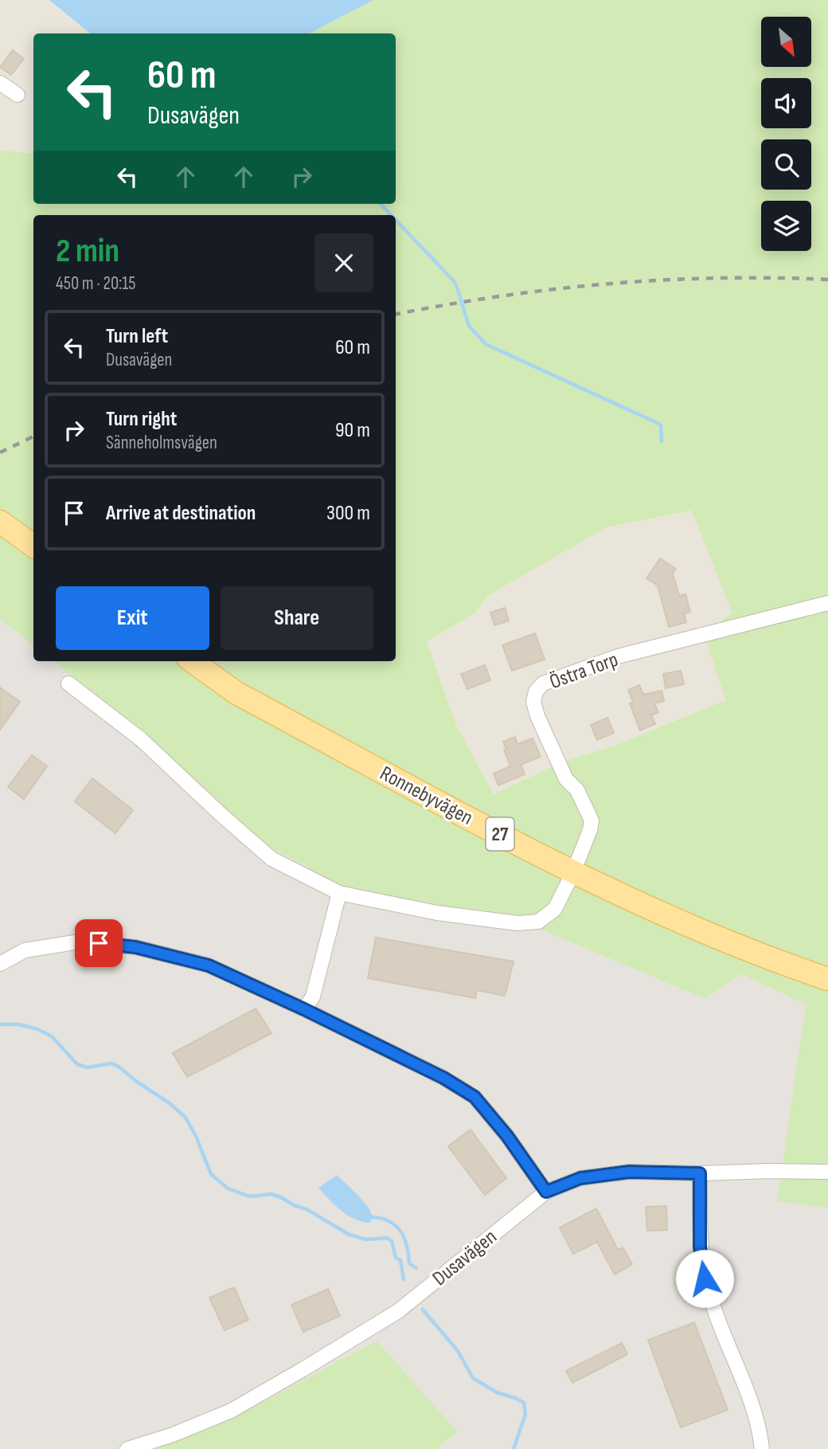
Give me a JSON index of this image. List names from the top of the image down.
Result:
{
  "streets": {
    "main road": ["Ronnebyvägen", "27"],
    "street": ["Östra Torp", "Dusavägen"]
  },
  "crossings": [
    ["Östra Torp", "Ronnebyvägen"]
  ],
  "north": "bottom right",
  "page": {
    "turn": ["60 m", "Dusavägen"],
    "heading": ["2 min", "450 m · 20:15"],
    "list": [
      {
        "name": "Turn left",
        "note": "Dusavägen",
        "value": "60 m"
      },
      {
        "name": "Turn right",
        "note": "Sänneholmsvägen",
        "value": "90 m"
      },
      {
        "name": "Arrive at destination",
        "value": "300 m"
      }
    ],
    "buttons": ["Exit", "Share"]
  }
}
